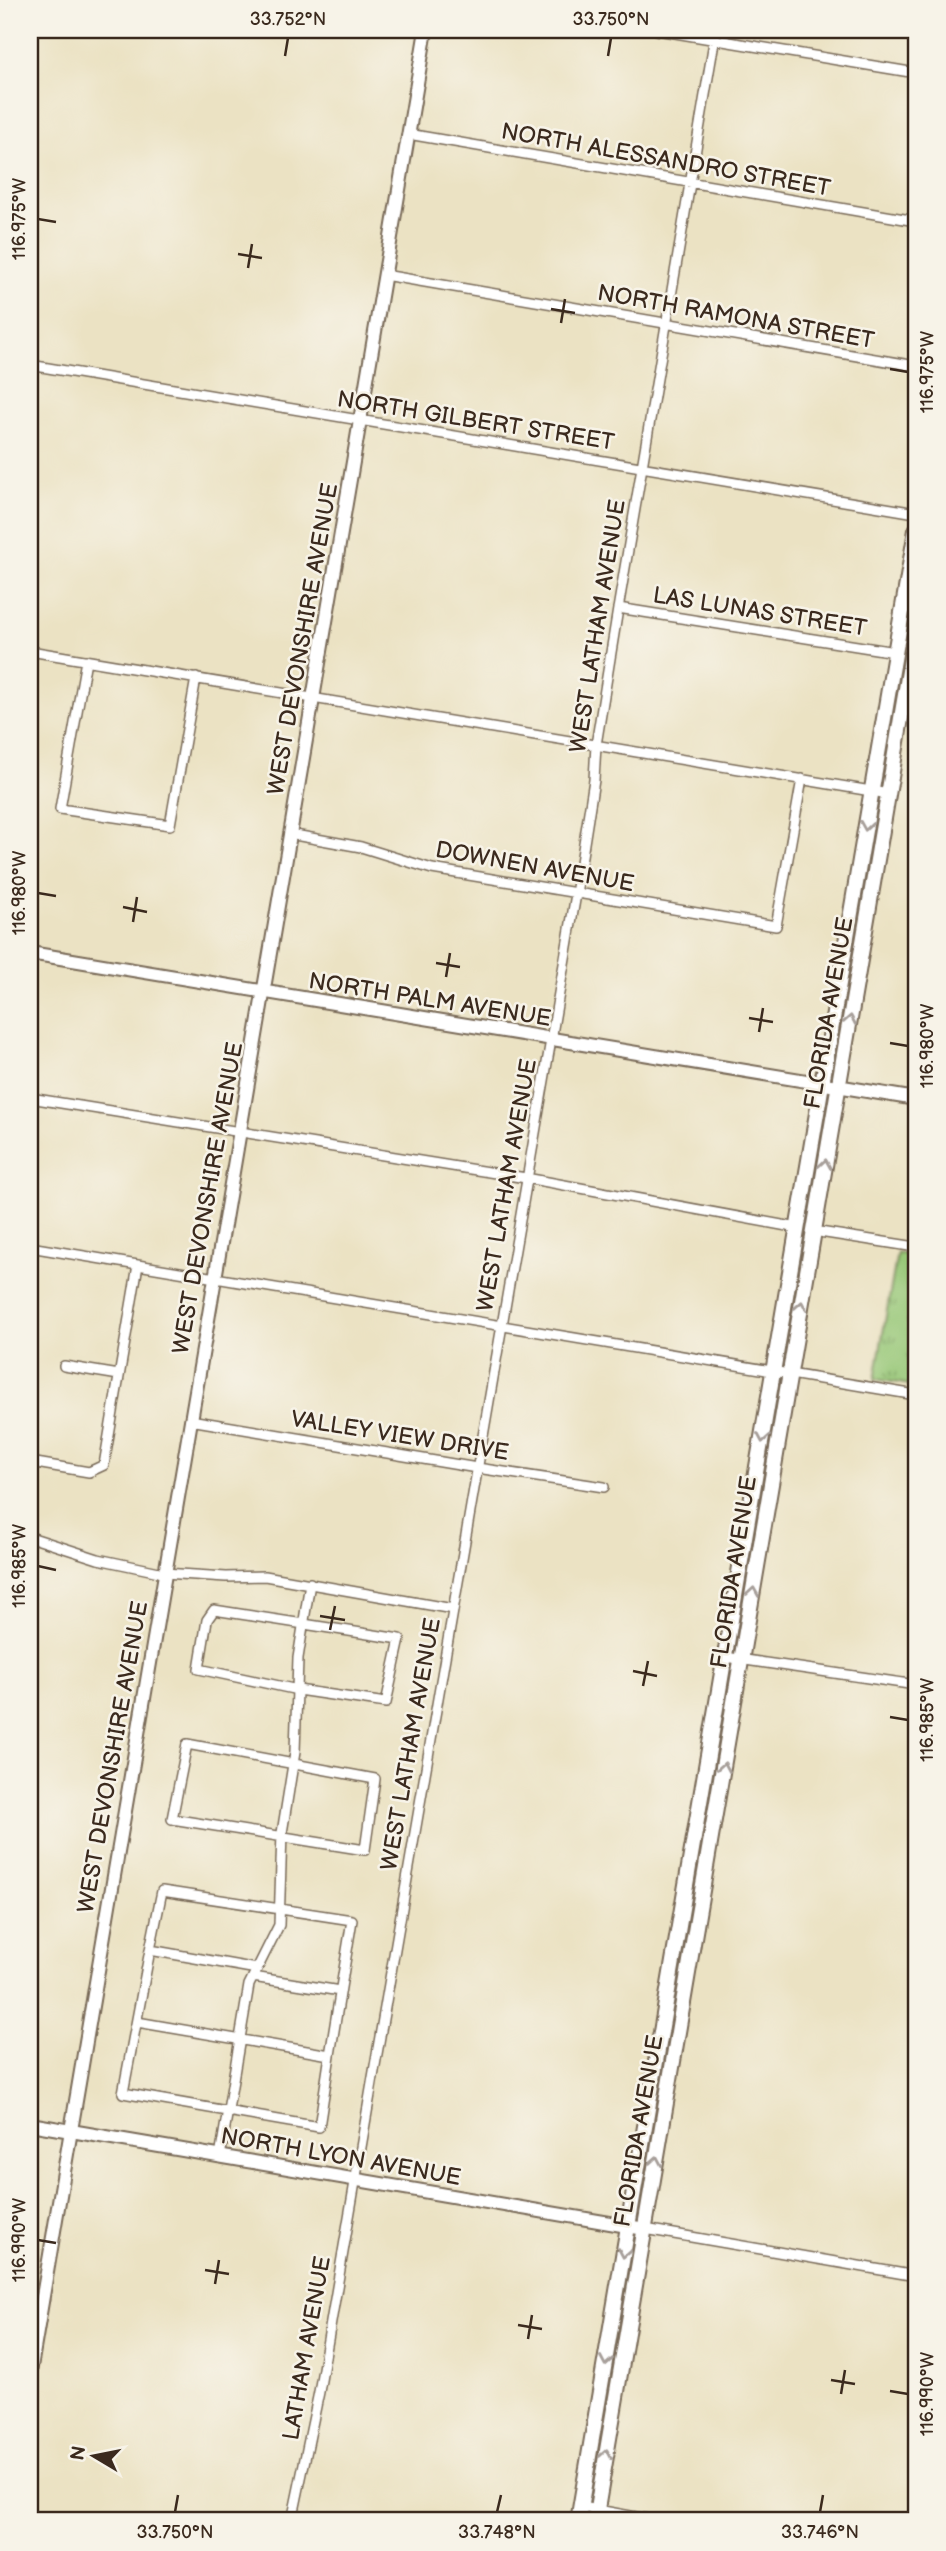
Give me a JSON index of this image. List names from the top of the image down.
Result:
{
  "streets": {
    "main road": ["FLORIDA AVENUE"],
    "street": [
      "NORTH ALESSANDRO STREET",
      "NORTH RAMONA STREET",
      "NORTH GILBERT STREET",
      "LAS LUNAS STREET",
      "WEST LATHAM AVENUE",
      "WEST DEVONSHIRE AVENUE",
      "DOWNEN AVENUE",
      "NORTH PALM AVENUE",
      "VALLEY VIEW DRIVE",
      "NORTH LYON AVENUE",
      "LATHAM AVENUE"
    ]
  },
  "crossings": [
    ["NORTH ALESSANDRO STREET", "WEST LATHAM AVENUE"],
    ["NORTH ALESSANDRO STREET", "WEST DEVONSHIRE AVENUE"],
    ["NORTH RAMONA STREET", "WEST LATHAM AVENUE"],
    ["NORTH RAMONA STREET", "WEST DEVONSHIRE AVENUE"],
    ["NORTH GILBERT STREET", "WEST LATHAM AVENUE"],
    ["NORTH GILBERT STREET", "WEST DEVONSHIRE AVENUE"],
    ["LAS LUNAS STREET", "WEST LATHAM AVENUE"],
    ["LAS LUNAS STREET", "FLORIDA AVENUE"],
    ["WEST LATHAM AVENUE", "DOWNEN AVENUE"],
    ["WEST LATHAM AVENUE", "NORTH PALM AVENUE"],
    ["WEST LATHAM AVENUE", "VALLEY VIEW DRIVE"],
    ["WEST LATHAM AVENUE", "NORTH LYON AVENUE"],
    ["WEST LATHAM AVENUE", "LATHAM AVENUE"],
    ["WEST DEVONSHIRE AVENUE", "DOWNEN AVENUE"],
    ["WEST DEVONSHIRE AVENUE", "NORTH PALM AVENUE"],
    ["WEST DEVONSHIRE AVENUE", "VALLEY VIEW DRIVE"],
    ["WEST DEVONSHIRE AVENUE", "NORTH LYON AVENUE"],
    ["NORTH PALM AVENUE", "FLORIDA AVENUE"],
    ["FLORIDA AVENUE", "NORTH LYON AVENUE"],
    ["NORTH LYON AVENUE", "LATHAM AVENUE"]
  ],
  "north": "left",
  "coordinates": [
    "33.752°N",
    "33.750°N",
    "116.975°W",
    "116.980°W",
    "116.985°W",
    "116.990°W",
    "33.748°N",
    "33.746°N"
  ]
}
